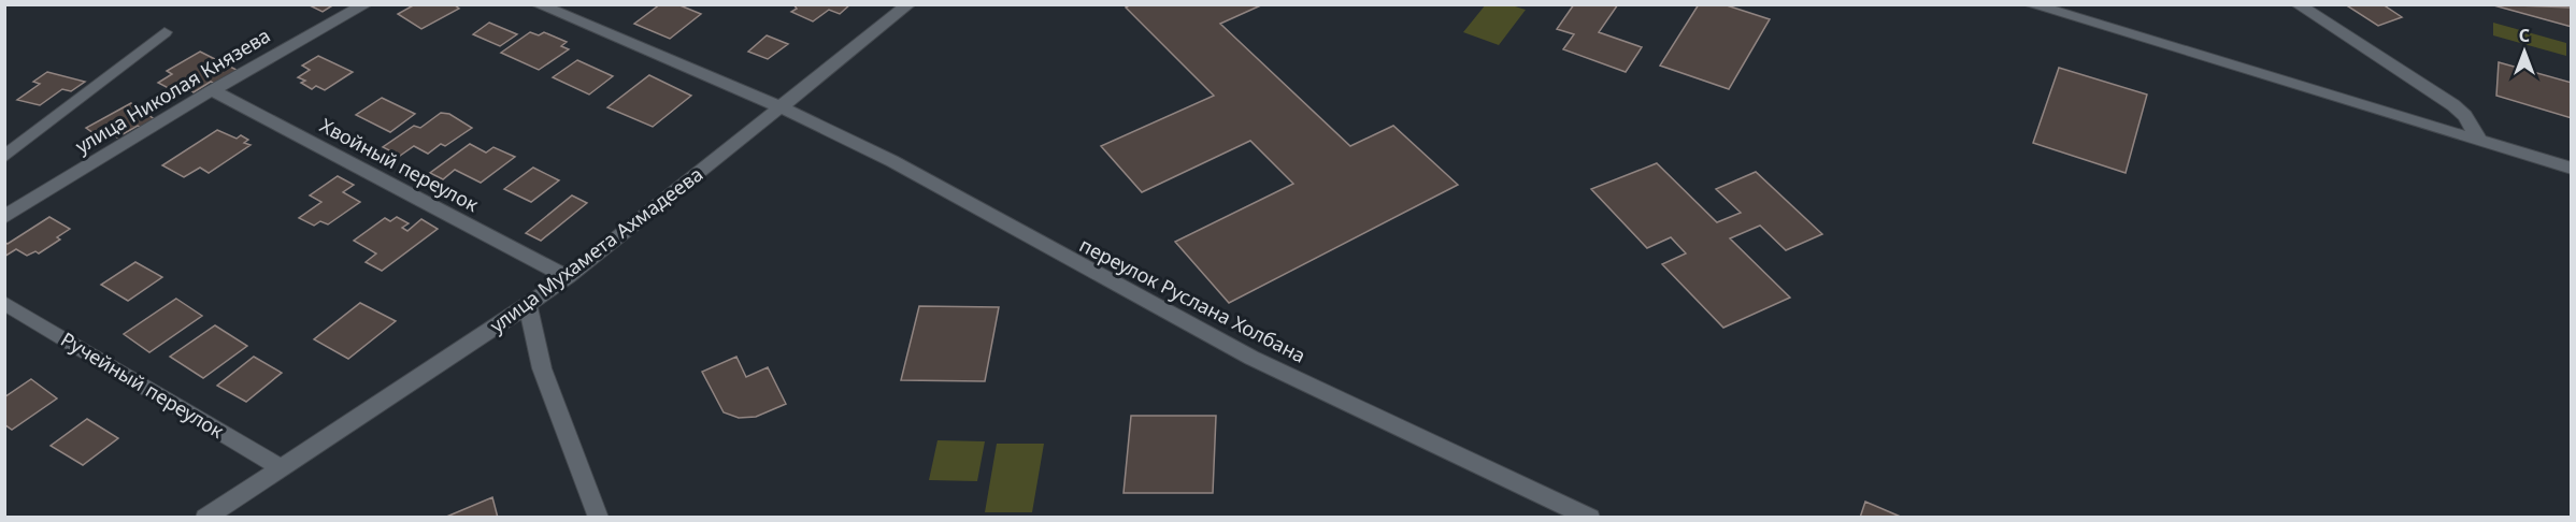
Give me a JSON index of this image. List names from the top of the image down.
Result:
{
  "streets": {
    "street": [
      "улица Николая Князева",
      "Хвойный переулок",
      "улица Мухамета Ахмадеева",
      "переулок Руслана Холбана",
      "Ручейный переулок"
    ]
  },
  "crossings": [
    ["улица Николая Князева", "Хвойный переулок"],
    ["Хвойный переулок", "улица Мухамета Ахмадеева"],
    ["улица Мухамета Ахмадеева", "переулок Руслана Холбана"],
    ["улица Мухамета Ахмадеева", "Ручейный переулок"]
  ],
  "north": "top"
}
